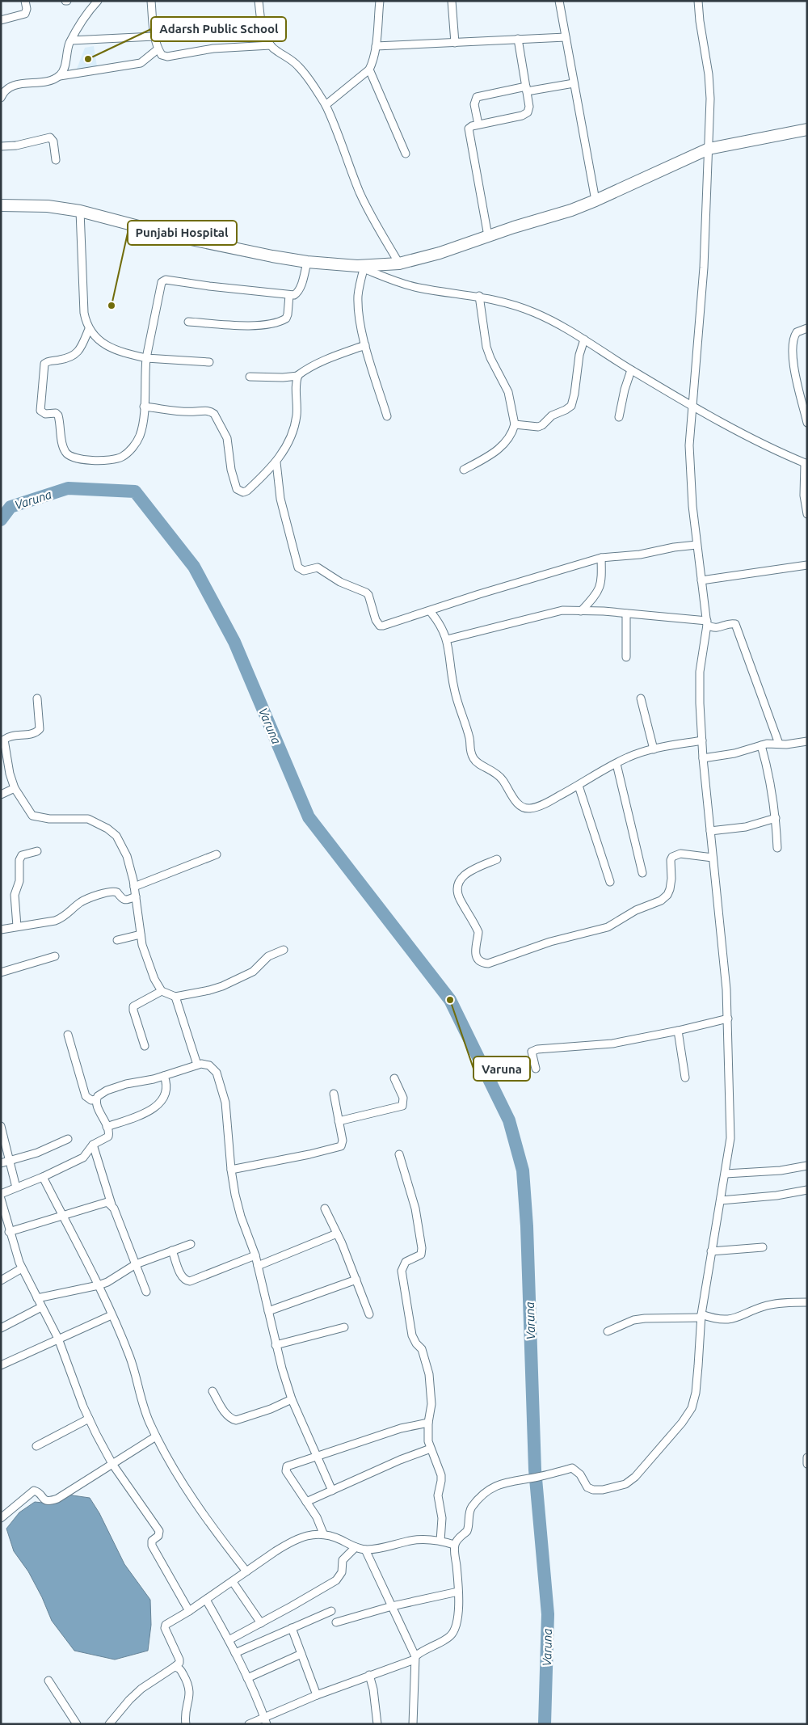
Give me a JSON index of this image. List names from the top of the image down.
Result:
{
  "water": ["Varuna"],
  "places": ["Adarsh Public School", "Punjabi Hospital", "Varuna"]
}
